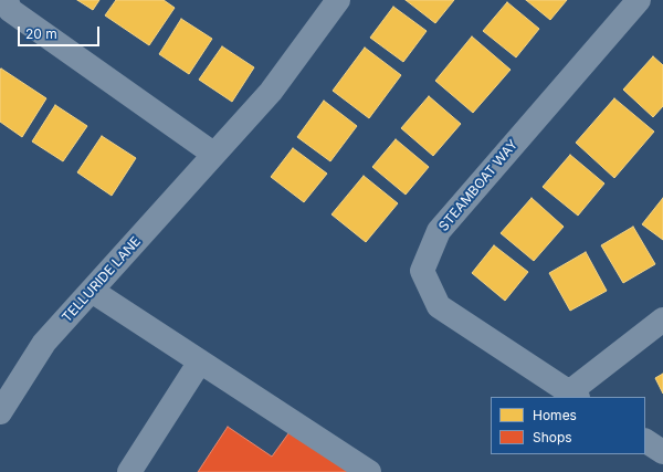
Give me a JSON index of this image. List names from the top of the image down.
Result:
{
  "streets": {
    "street": ["STEAMBOAT WAY", "TELLURIDE LANE"]
  },
  "legend": ["Homes", "Shops"],
  "scale_bar": "20 m"
}
